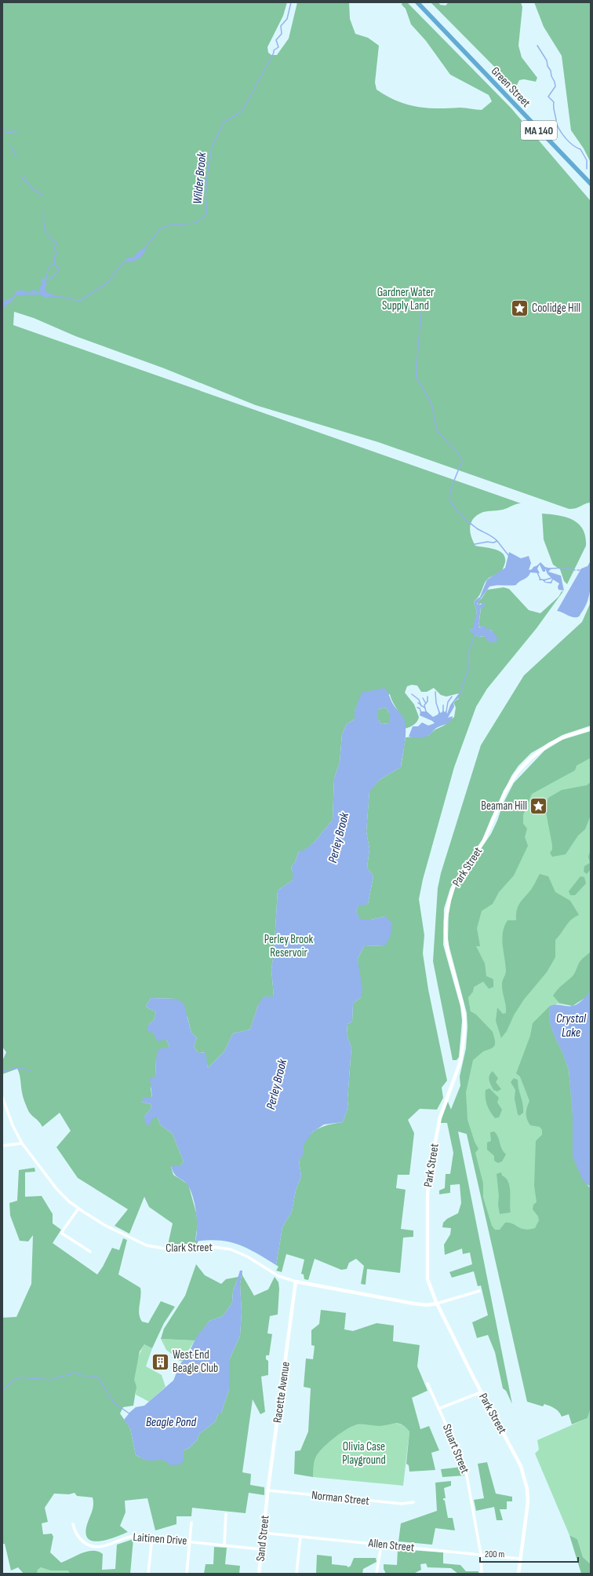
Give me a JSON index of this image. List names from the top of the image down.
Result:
{
  "streets": {
    "highway": ["Green Street", "MA 140"],
    "street": [
      "Park Street",
      "Clark Street",
      "Racette Avenue",
      "Stuart Street",
      "Norman Street",
      "Sand Street",
      "Laitinen Drive",
      "Allen Street"
    ]
  },
  "crossings": [
    ["Park Street", "Clark Street"],
    ["Park Street", "Allen Street"],
    ["Clark Street", "Racette Avenue"],
    ["Racette Avenue", "Norman Street"],
    ["Racette Avenue", "Sand Street"],
    ["Stuart Street", "Allen Street"],
    ["Sand Street", "Laitinen Drive"],
    ["Sand Street", "Allen Street"]
  ],
  "water": [
    "Wilder Brook",
    "Perley Brook",
    "Crystal Lake",
    "Beagle Pond"
  ],
  "parks": ["Gardner Water Supply Land", "Perley Brook Reservoir", "Olivia Case Playground"],
  "places": {
    "place": ["Coolidge Hill", "Beaman Hill"],
    "building": ["West End Beagle Club"]
  },
  "scale_bar": "200 m"
}
